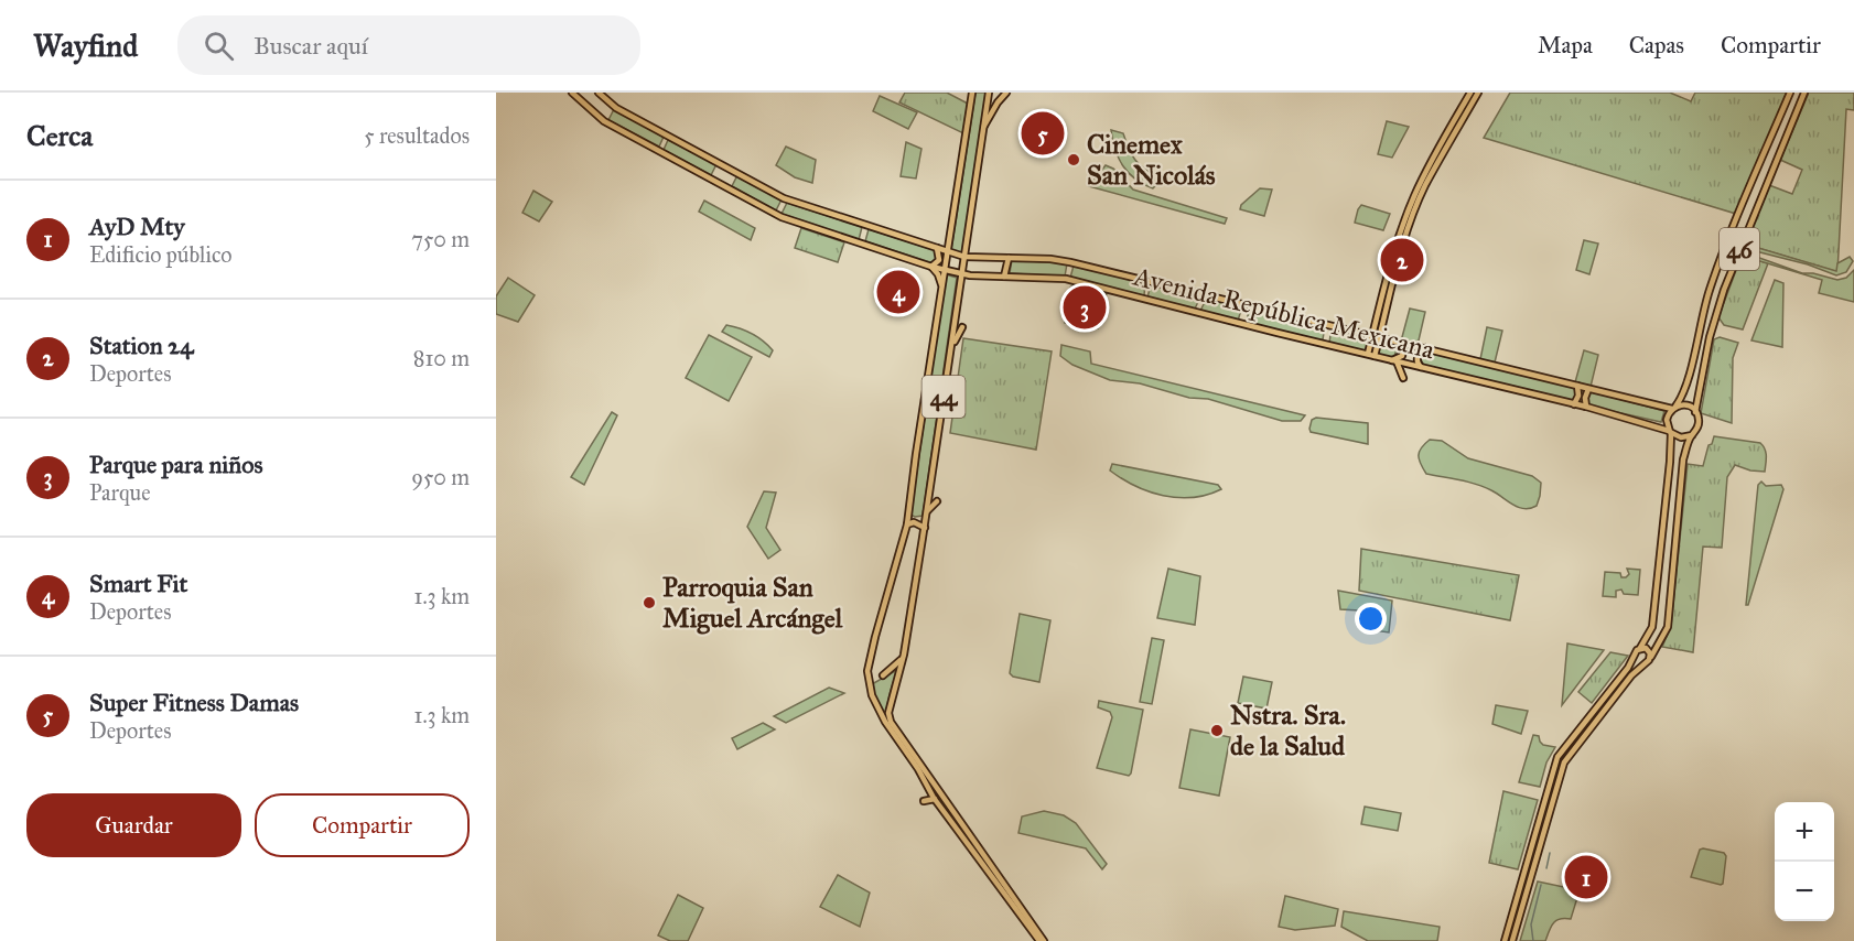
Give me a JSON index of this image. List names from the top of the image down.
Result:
{
  "streets": {
    "main road": ["46", "Avenida República Mexicana", "44"]
  },
  "crossings": [
    ["46", "Avenida República Mexicana"],
    ["Avenida República Mexicana", "44"]
  ],
  "places": ["Cinemex San Nicolás", "Parroquia San Miguel Arcángel", "Nstra. Sra. de la Salud"],
  "page": {
    "header": "Wayfind",
    "search": "Buscar aquí",
    "nav": ["Mapa", "Capas", "Compartir"],
    "heading": ["Cerca", "5 resultados"],
    "pins": [
      "5",
      "2",
      "4",
      "3",
      "1"
    ],
    "list": [
      {
        "mark": "1",
        "name": "AyD Mty",
        "note": "Edificio público",
        "value": "750 m"
      },
      {
        "mark": "2",
        "name": "Station 24",
        "note": "Deportes",
        "value": "810 m"
      },
      {
        "mark": "3",
        "name": "Parque para niños",
        "note": "Parque",
        "value": "950 m"
      },
      {
        "mark": "4",
        "name": "Smart Fit",
        "note": "Deportes",
        "value": "1.3 km"
      },
      {
        "mark": "5",
        "name": "Super Fitness Damas",
        "note": "Deportes",
        "value": "1.3 km"
      }
    ],
    "buttons": ["Guardar", "Compartir"],
    "map_buttons": ["+", "−"]
  }
}
